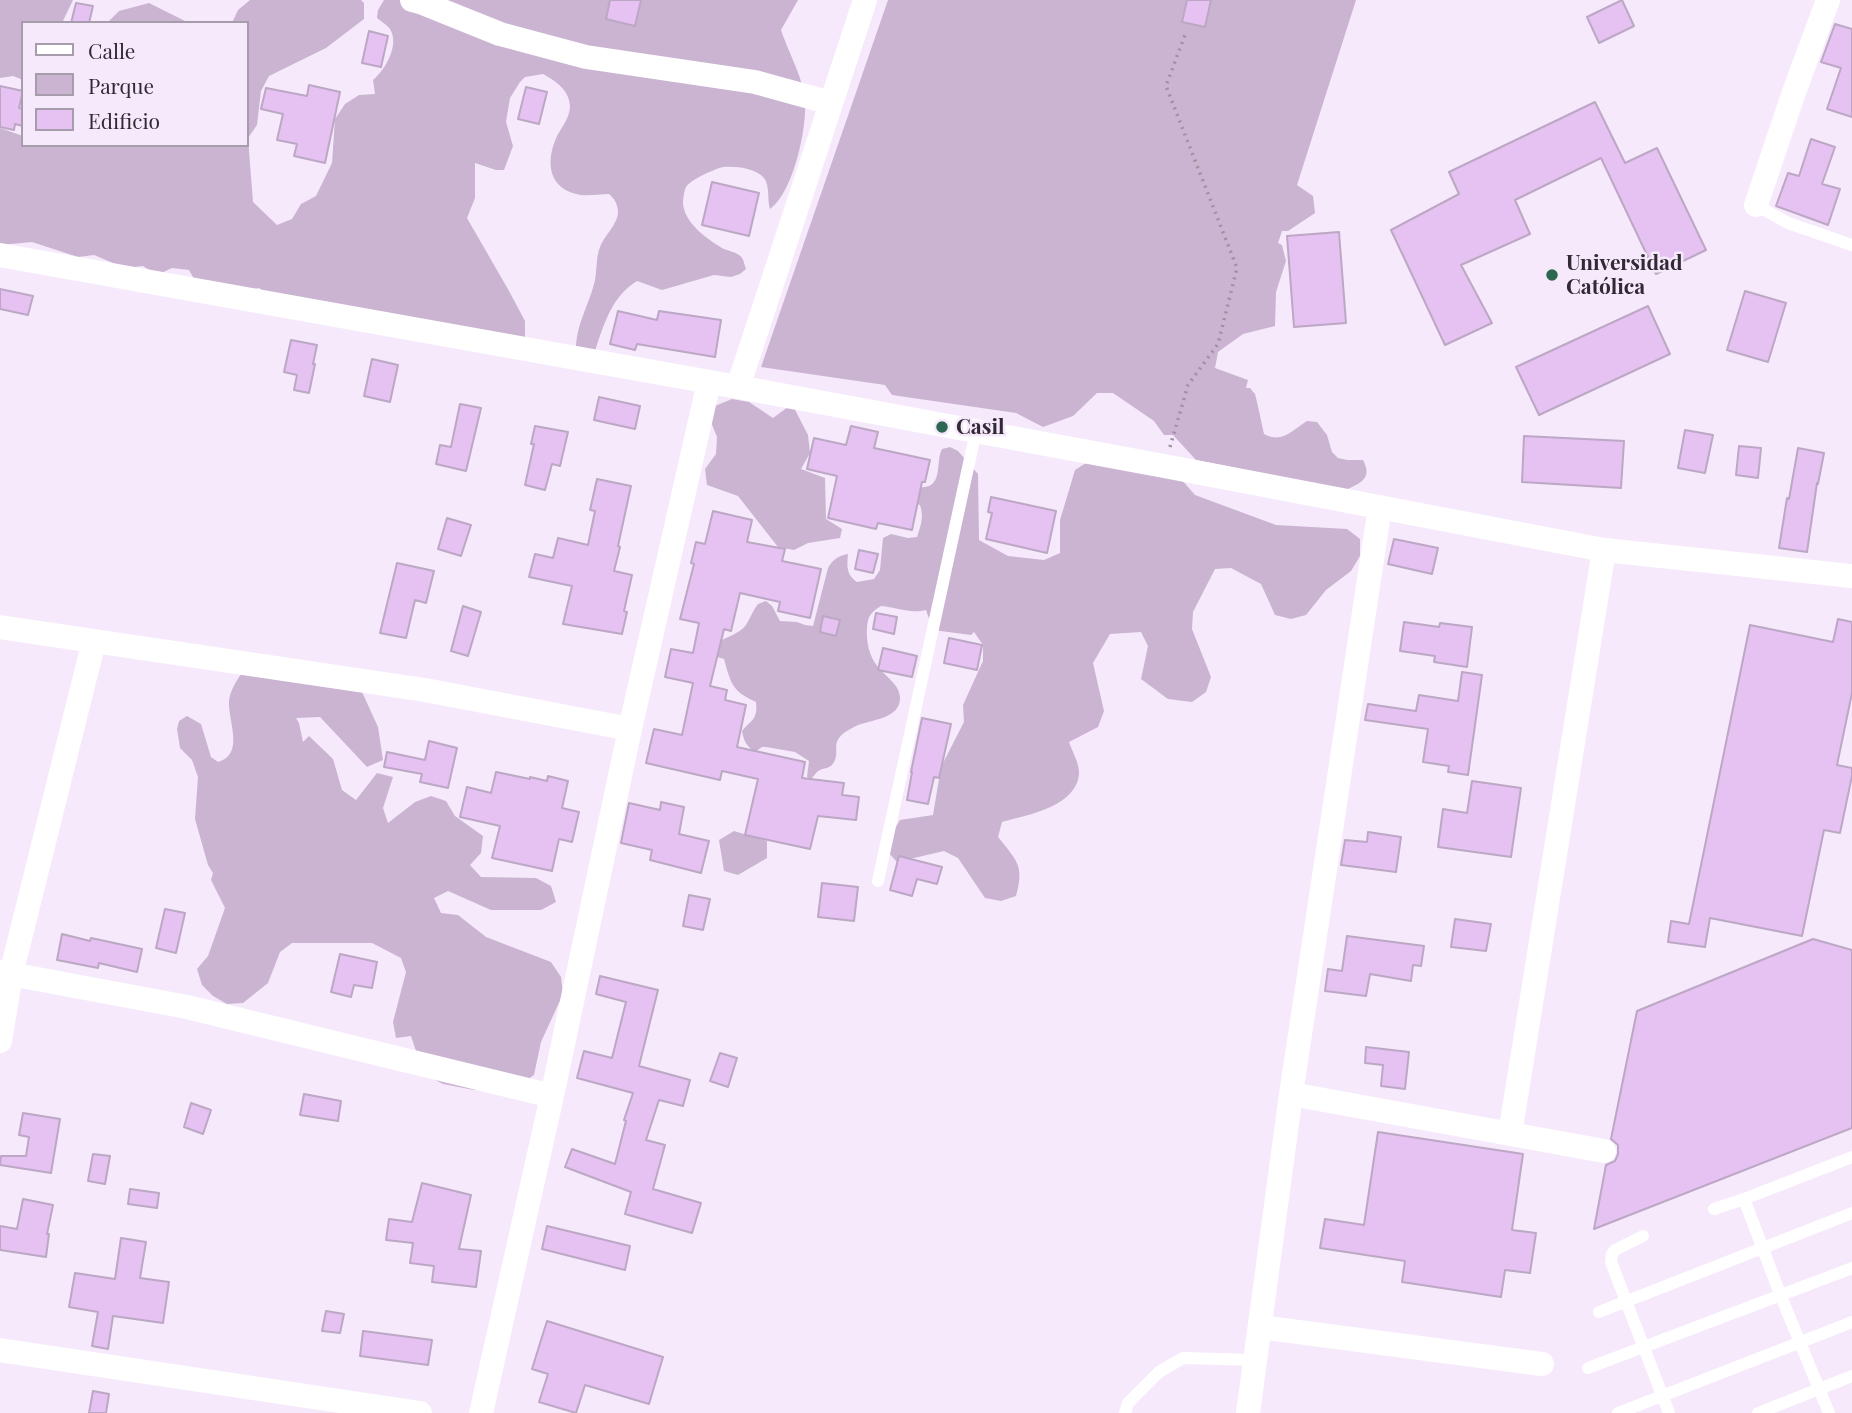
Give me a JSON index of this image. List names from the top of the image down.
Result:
{
  "places": ["Universidad Católica", "Casil"],
  "legend": ["Calle", "Parque", "Edificio"]
}
